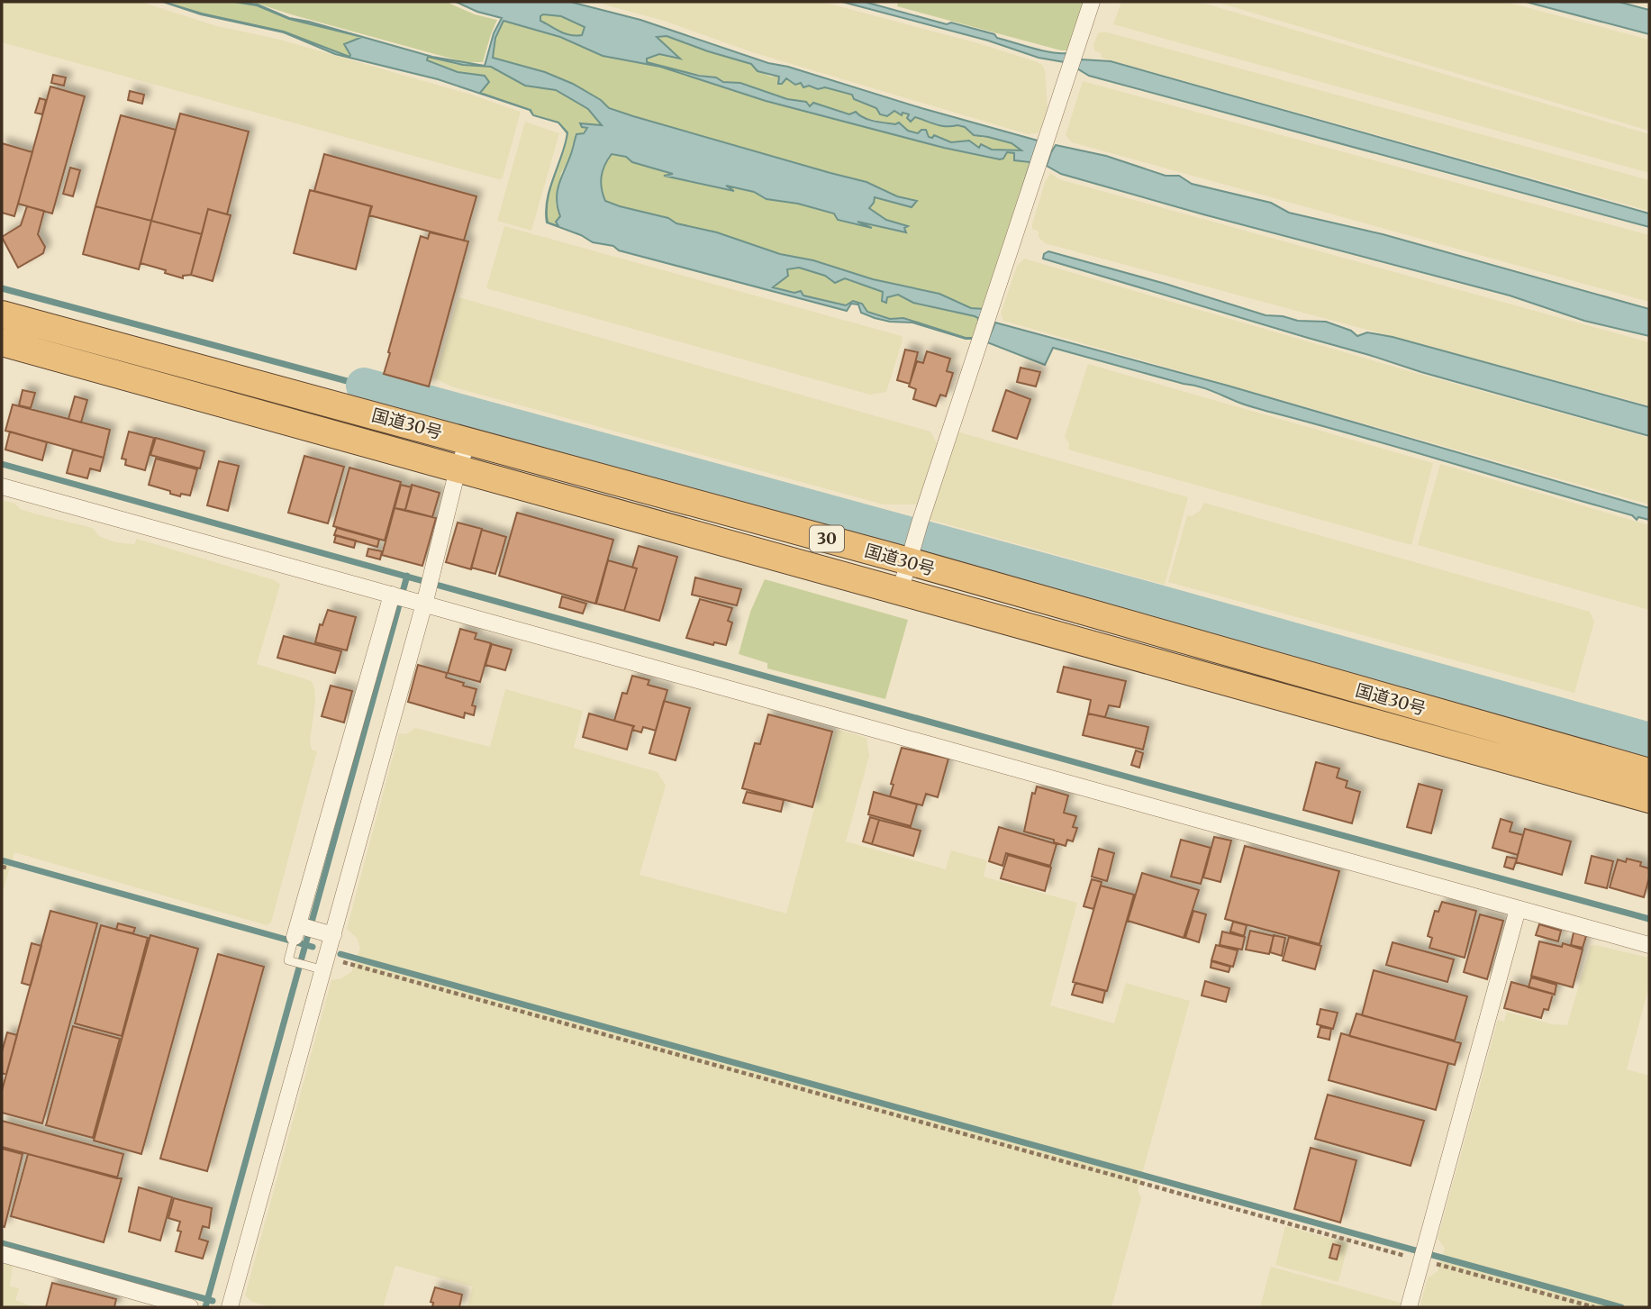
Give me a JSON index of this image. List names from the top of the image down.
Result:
{
  "streets": {
    "highway": ["国道30号", "30"]
  }
}
